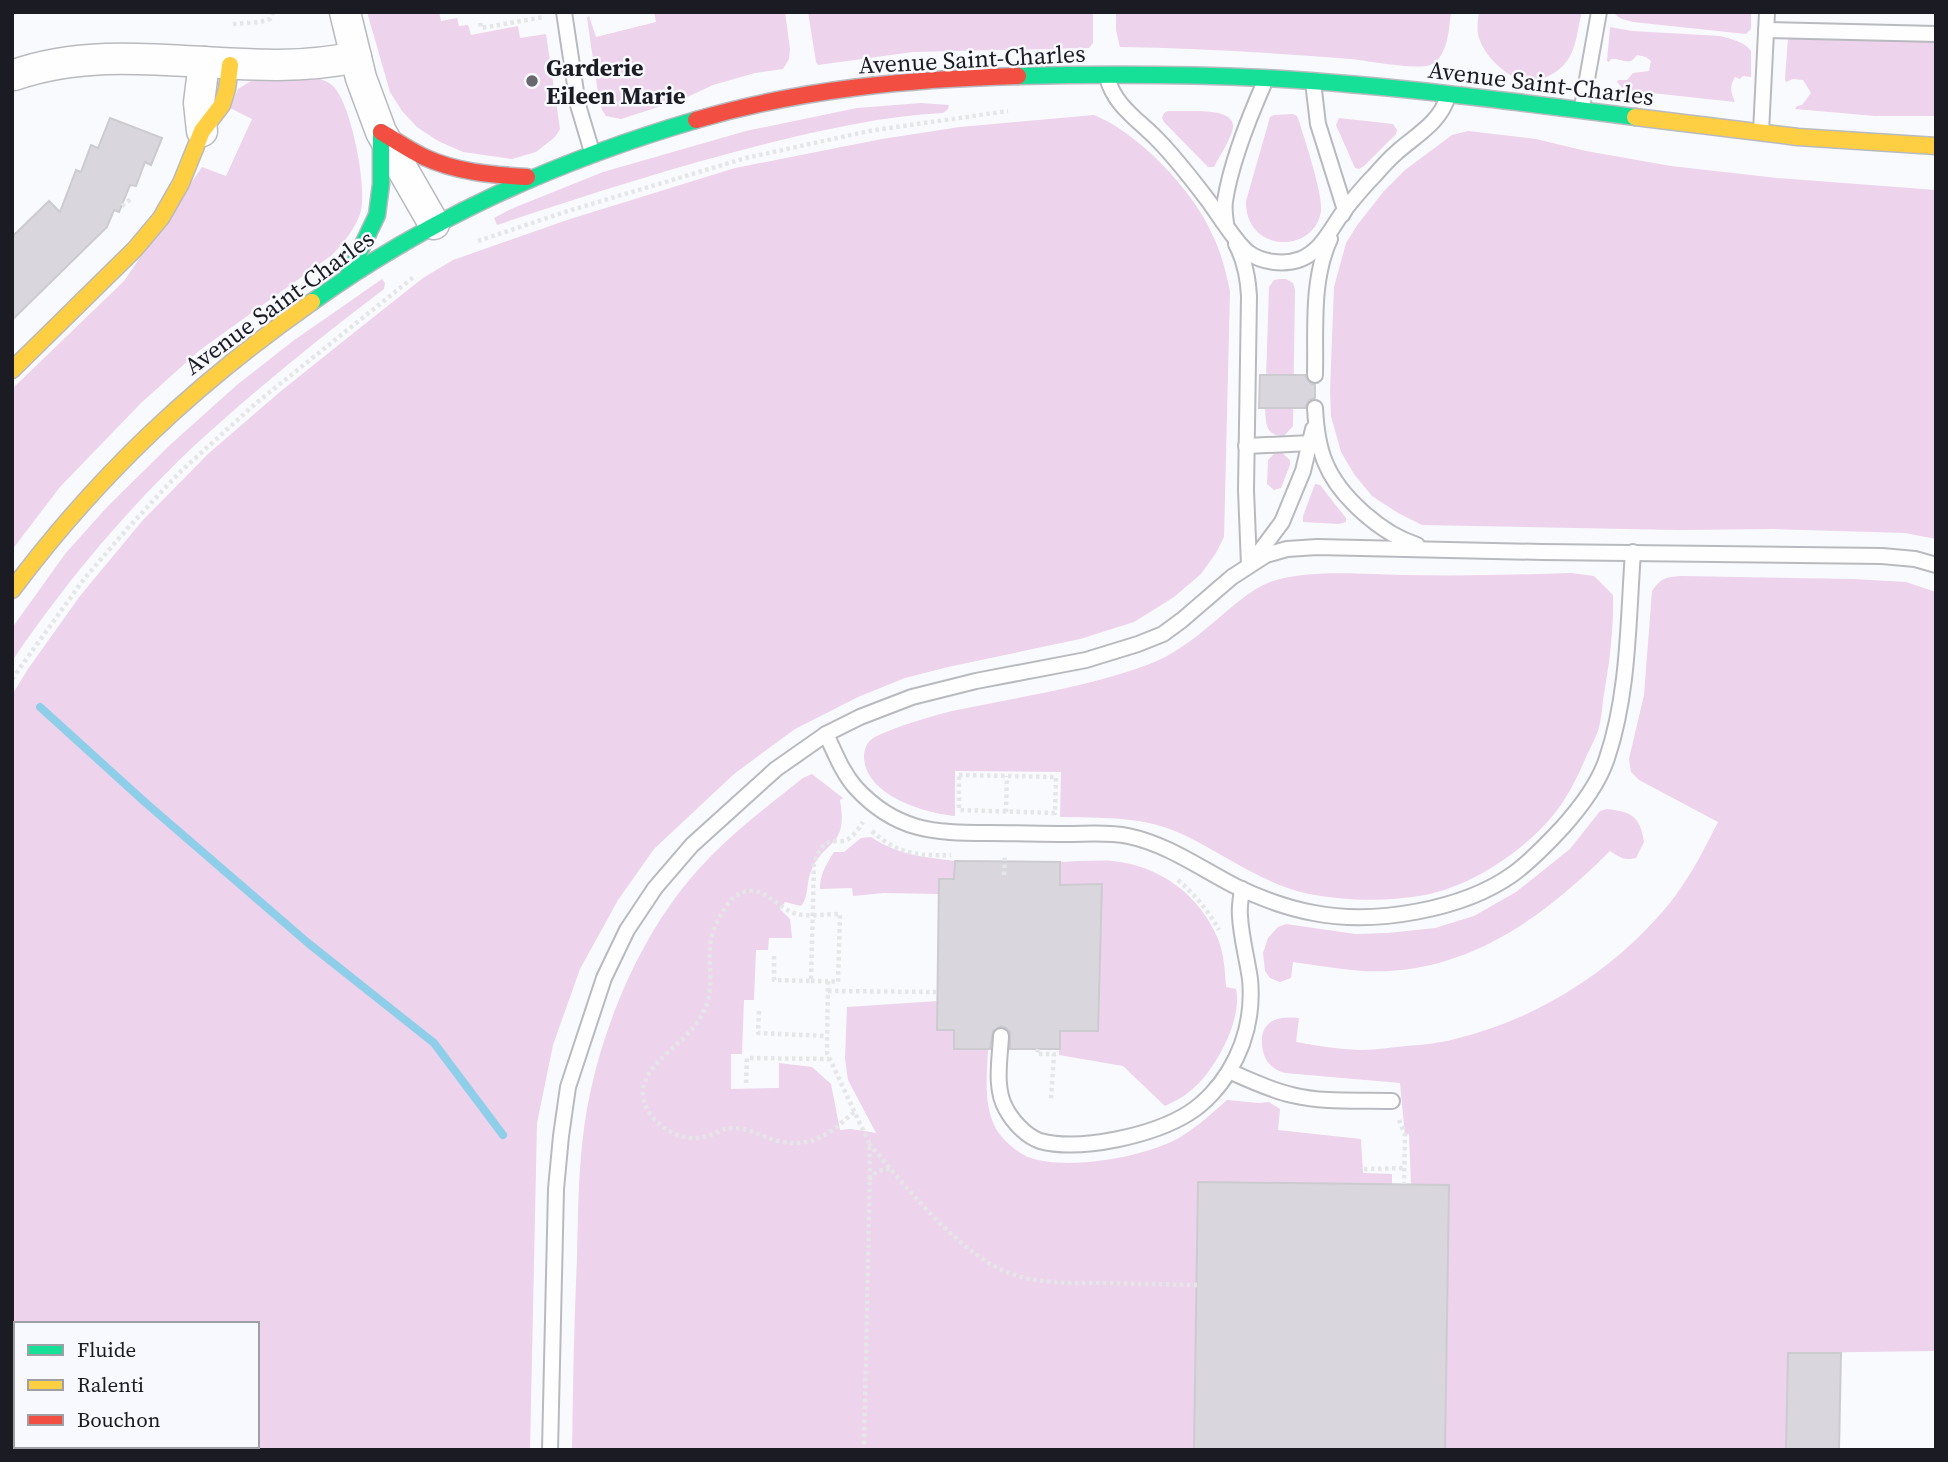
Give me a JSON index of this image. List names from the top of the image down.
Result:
{
  "streets": {
    "street": ["Avenue Saint-Charles"]
  },
  "places": ["Garderie Eileen Marie"],
  "legend": ["Fluide", "Ralenti", "Bouchon"]
}
